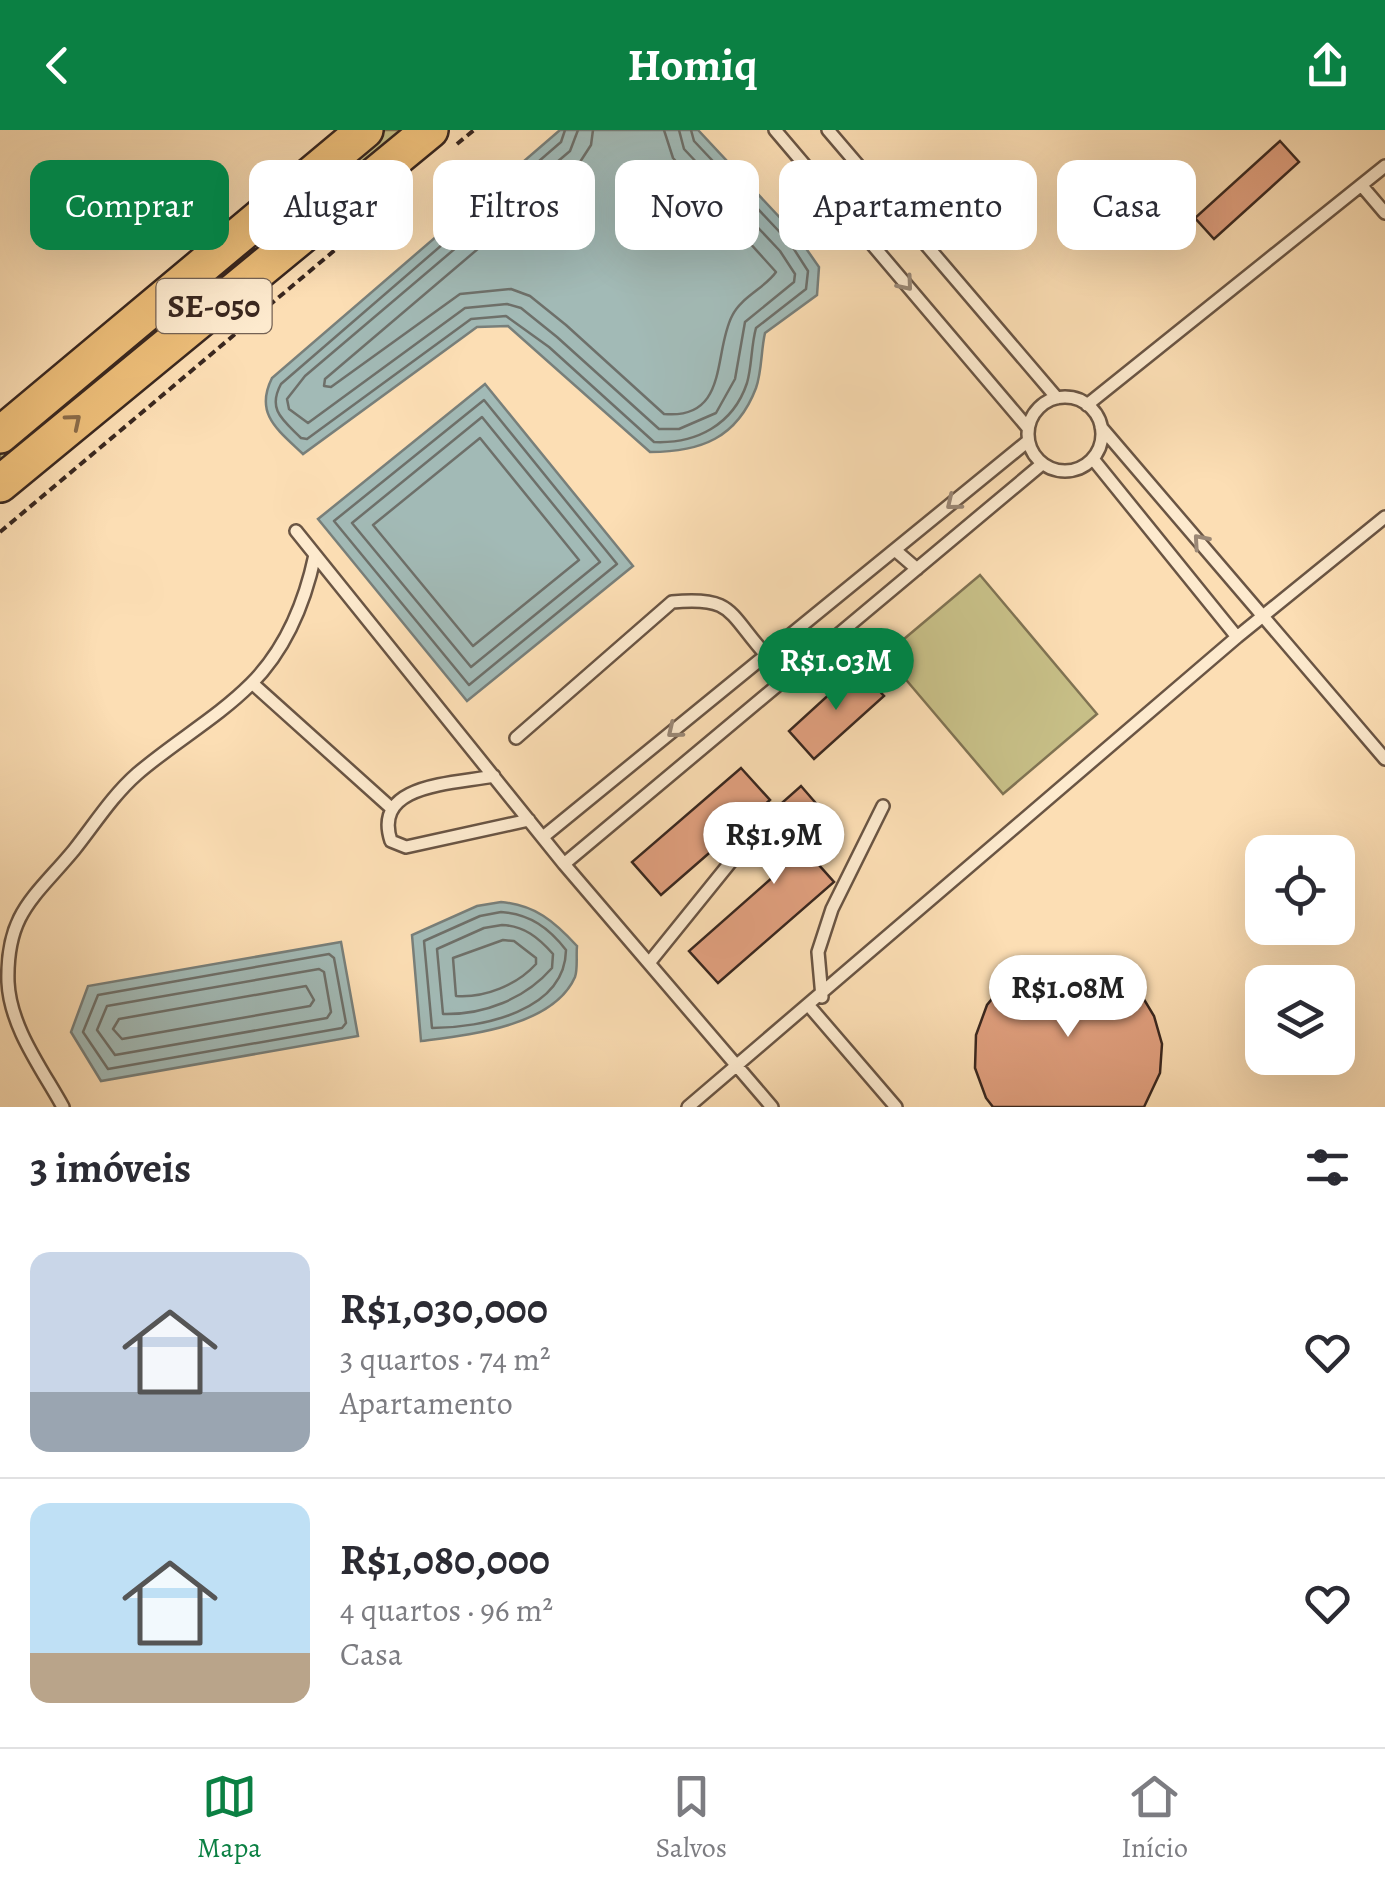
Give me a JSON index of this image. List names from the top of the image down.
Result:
{
  "streets": {
    "main road": ["SE-050"]
  },
  "page": {
    "header": "Homiq",
    "chip": [
      "Comprar",
      "Alugar",
      "Filtros",
      "Novo",
      "Apartamento",
      "Casa"
    ],
    "price": ["R$1.03M", "R$1.9M", "R$1.08M"],
    "heading": "3 imóveis",
    "list": [
      {
        "name": "R$1,030,000",
        "note": "3 quartos · 74 m² · Apartamento"
      },
      {
        "name": "R$1,080,000",
        "note": "4 quartos · 96 m² · Casa"
      }
    ],
    "tabs": ["Mapa", "Salvos", "Início"]
  }
}
